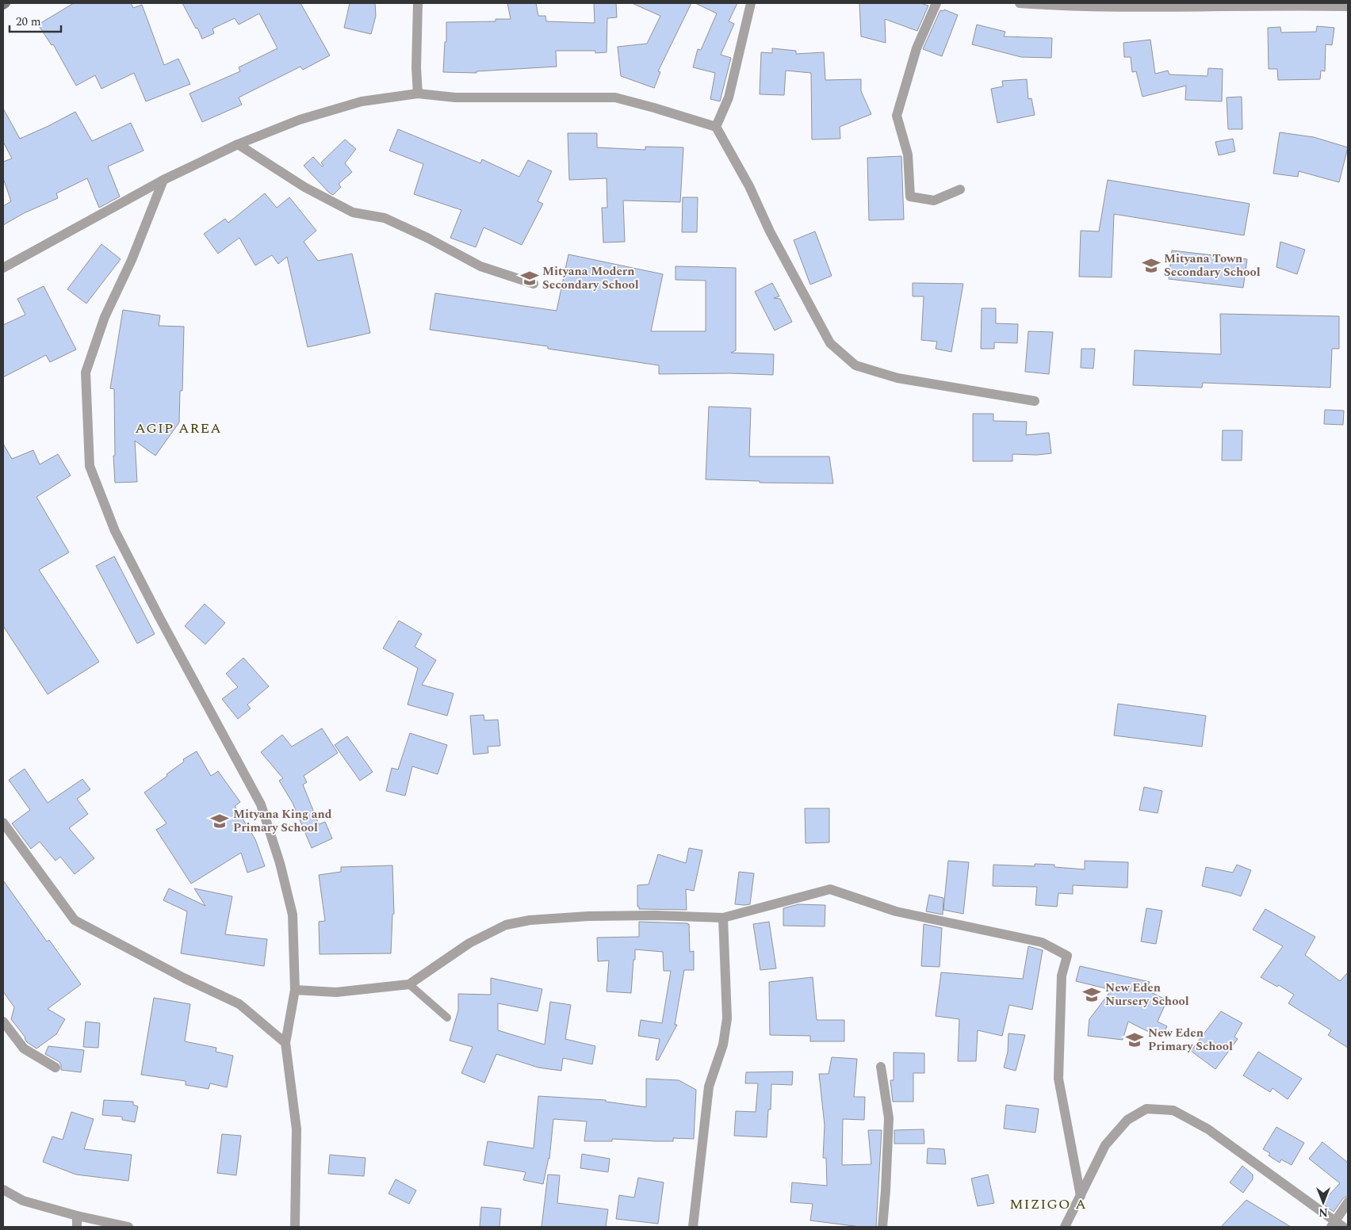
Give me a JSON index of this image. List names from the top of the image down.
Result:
{
  "districts": ["AGIP AREA", "MIZIGO A"],
  "places": {
    "school or university": [
      "Mityana Town Secondary School",
      "Mityana Modern Secondary School",
      "Mityana King and Primary School",
      "New Eden Nursery School",
      "New Eden Primary School"
    ]
  },
  "scale_bar": "20 m",
  "north": "bottom"
}
